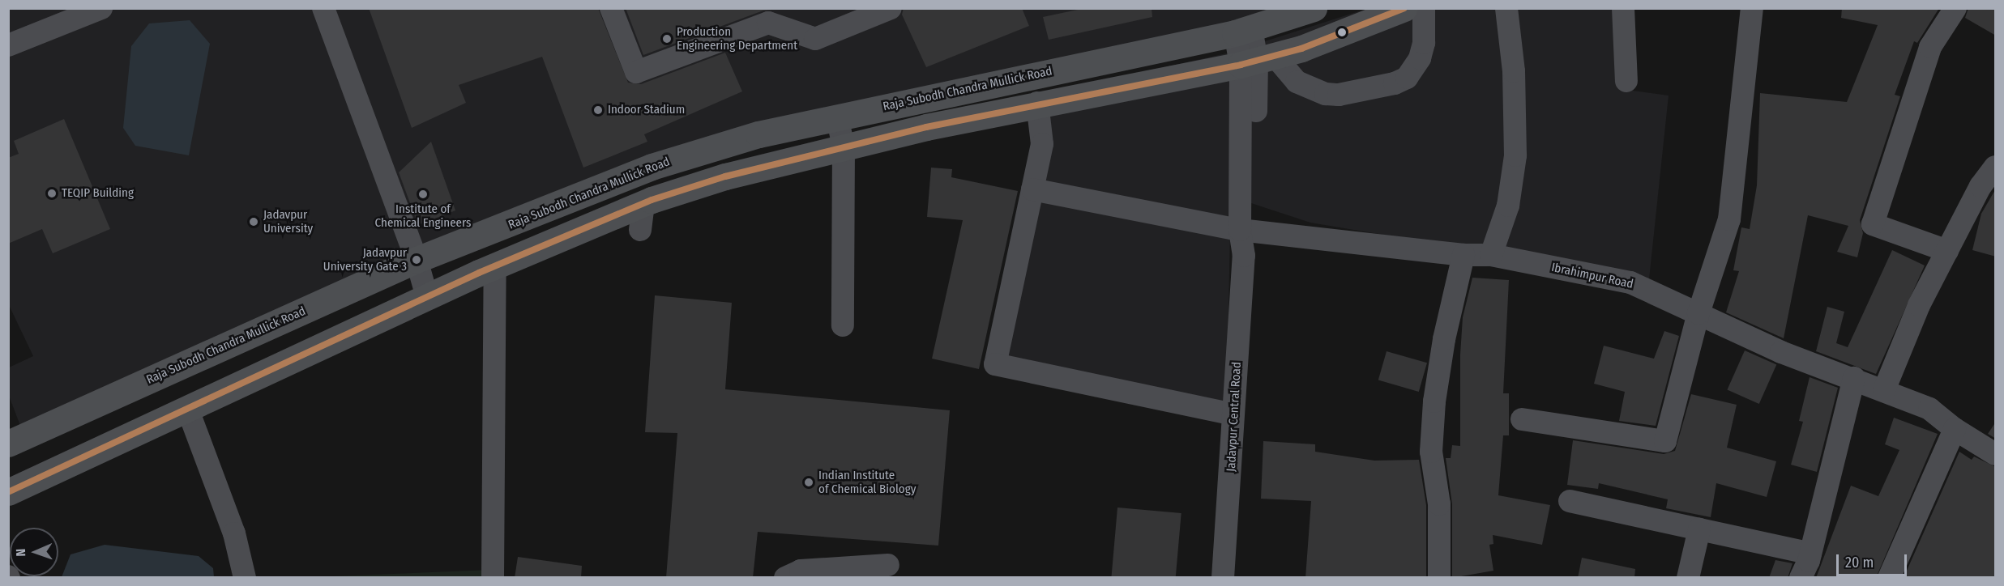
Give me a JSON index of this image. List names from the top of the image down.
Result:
{
  "streets": {
    "main road": ["Raja Subodh Chandra Mullick Road"],
    "street": ["Ibrahimpur Road", "Jadavpur Central Road"]
  },
  "crossings": [
    ["Raja Subodh Chandra Mullick Road", "Jadavpur Central Road"],
    ["Ibrahimpur Road", "Jadavpur Central Road"]
  ],
  "places": [
    "Production Engineering Department",
    "Indoor Stadium",
    "TEQIP Building",
    "Institute of Chemical Engineers",
    "Jadavpur University",
    "Jadavpur University Gate 3",
    "Indian Institute of Chemical Biology"
  ],
  "scale_bar": "20 m",
  "north": "left"
}
